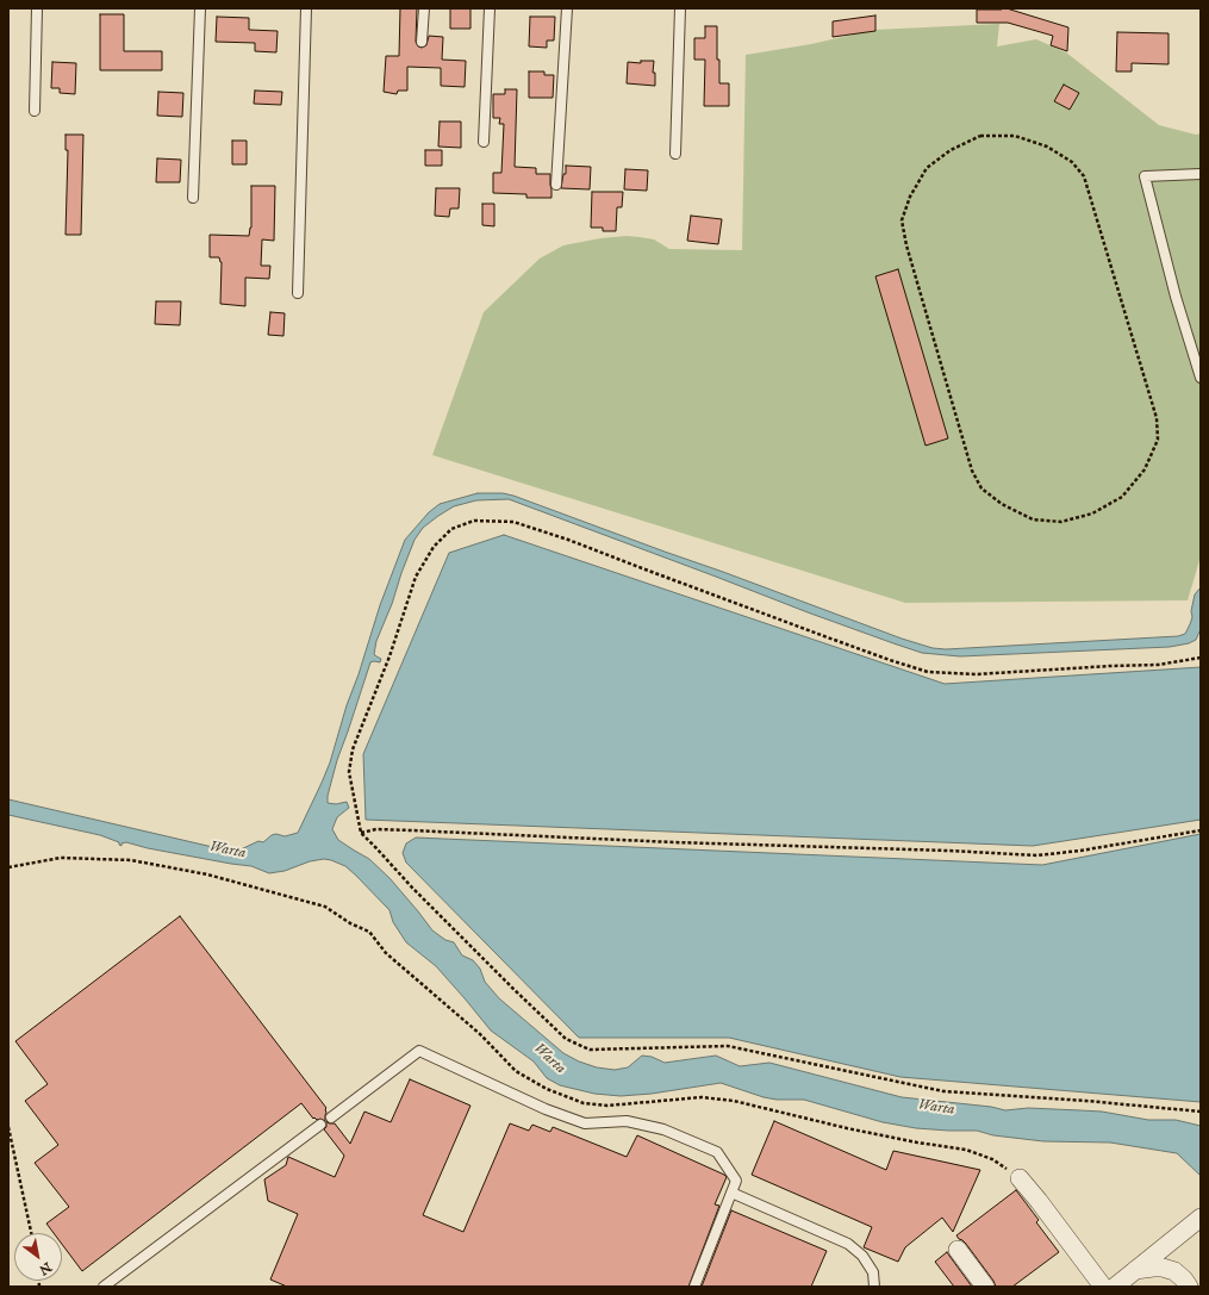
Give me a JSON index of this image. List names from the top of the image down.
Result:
{
  "water": ["Warta"],
  "north": "bottom right"
}
